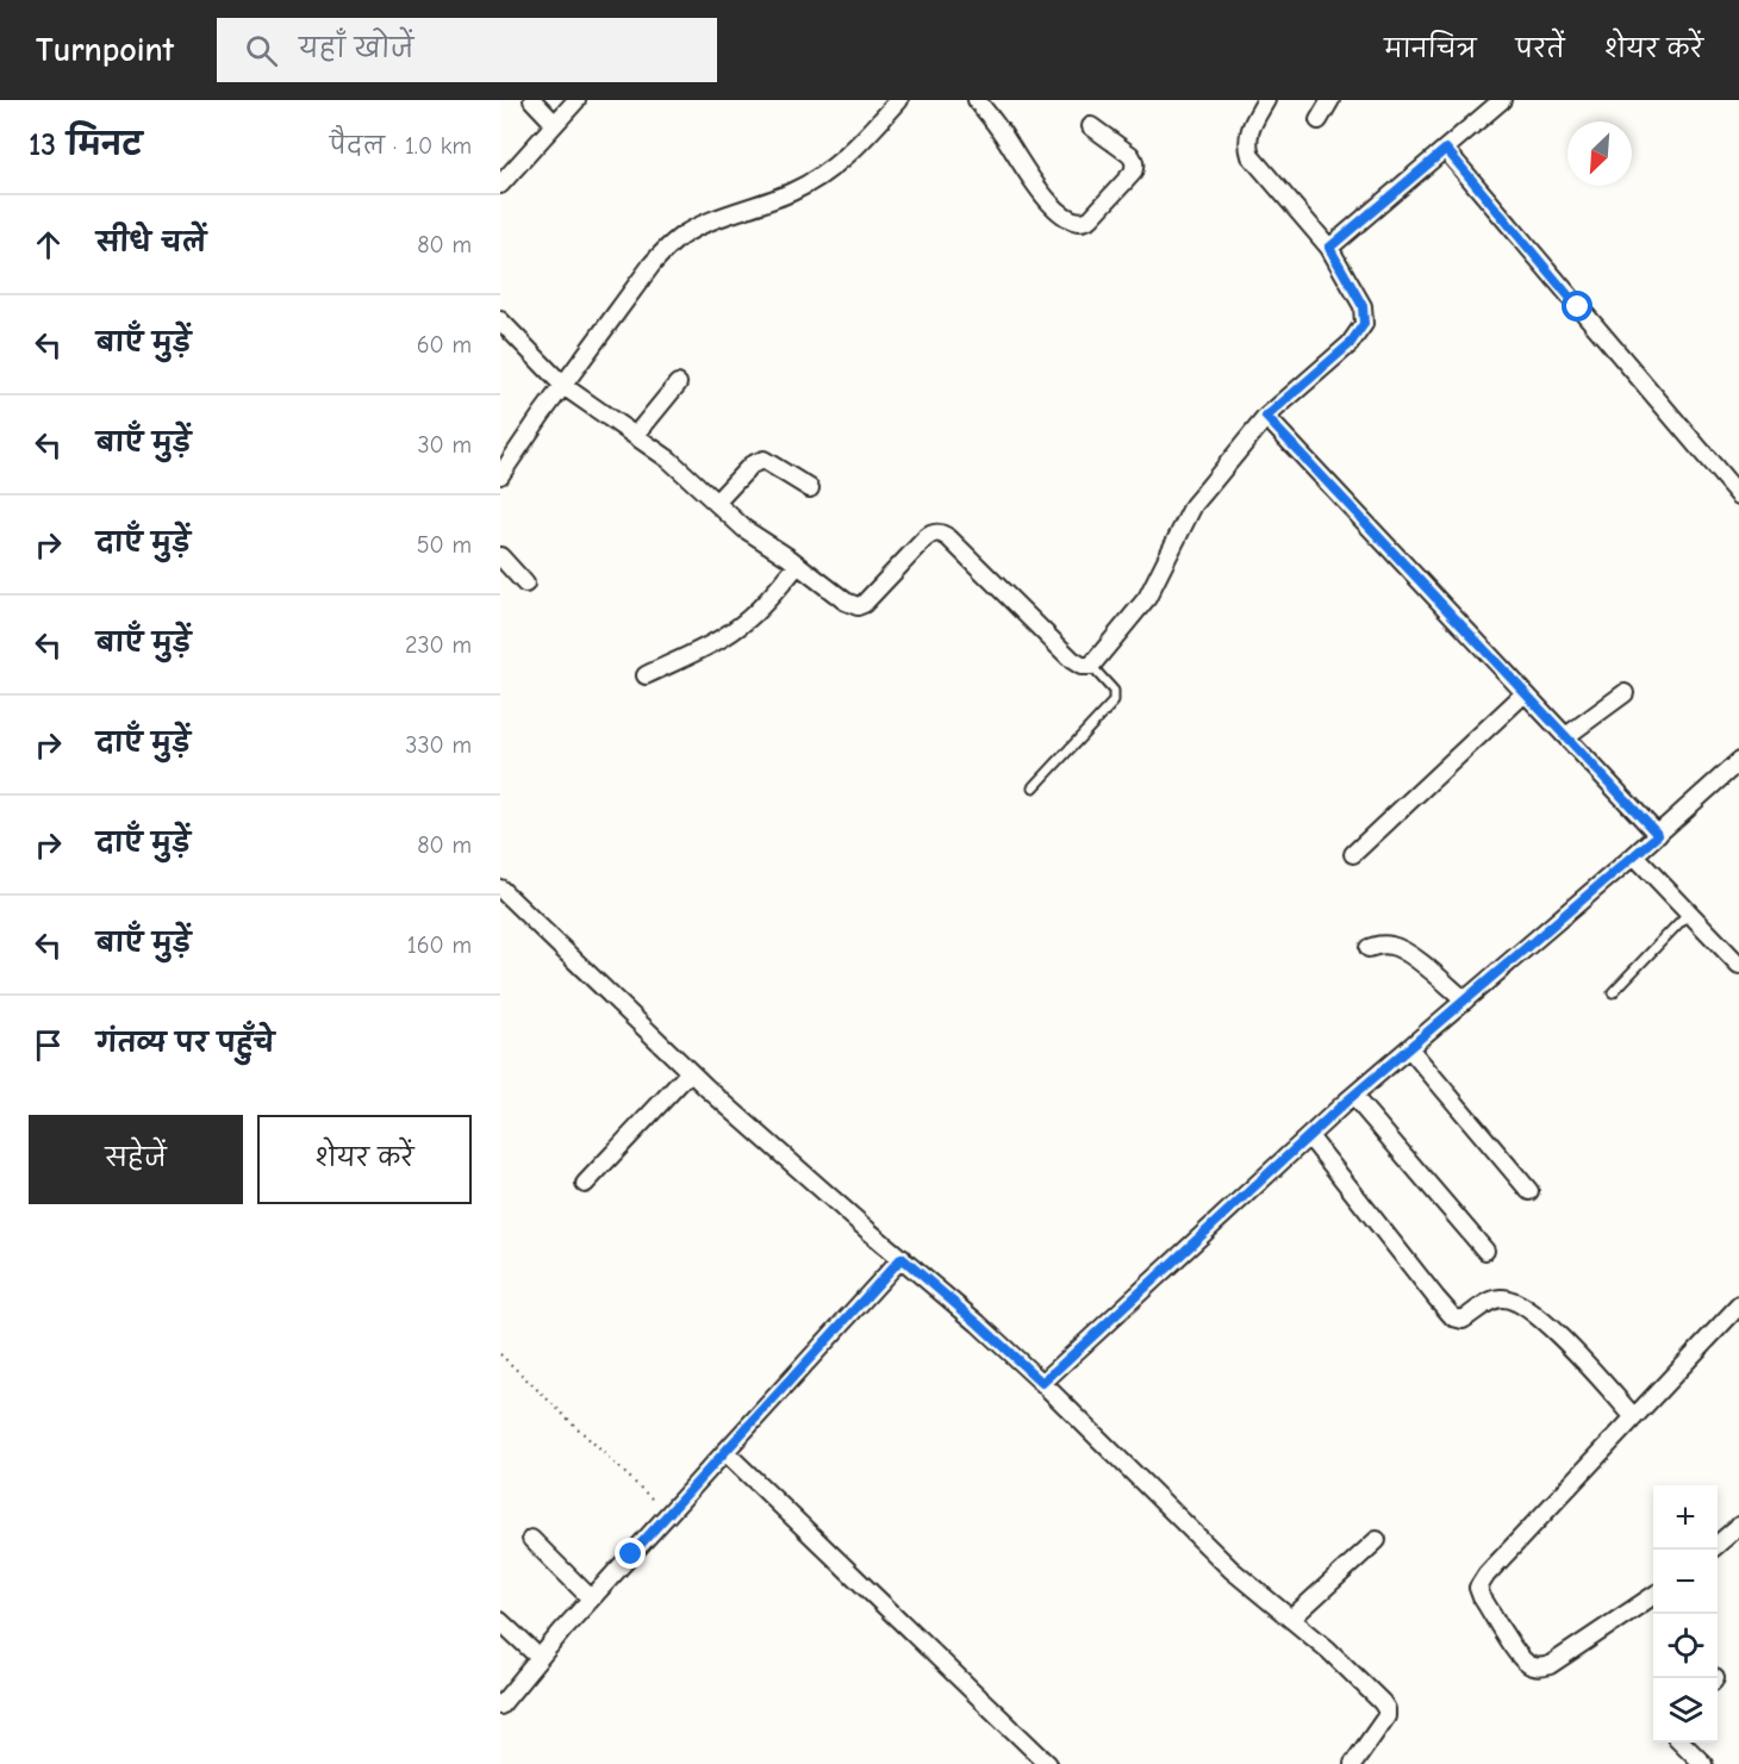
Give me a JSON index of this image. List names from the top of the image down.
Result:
{
  "north": "bottom left",
  "page": {
    "header": "Turnpoint",
    "search": "यहाँ खोजें",
    "nav": ["मानचित्र", "परतें", "शेयर करें"],
    "heading": ["13 मिनट", "पैदल · 1.0 km"],
    "list": [
      ["सीधे चलें", "80 m"],
      ["बाएँ मुड़ें", "60 m"],
      ["बाएँ मुड़ें", "30 m"],
      ["दाएँ मुड़ें", "50 m"],
      ["बाएँ मुड़ें", "230 m"],
      ["दाएँ मुड़ें", "330 m"],
      ["दाएँ मुड़ें", "80 m"],
      ["बाएँ मुड़ें", "160 m"],
      "गंतव्य पर पहुँचे"
    ],
    "buttons": ["सहेजें", "शेयर करें"],
    "map_buttons": ["+", "−"]
  }
}
